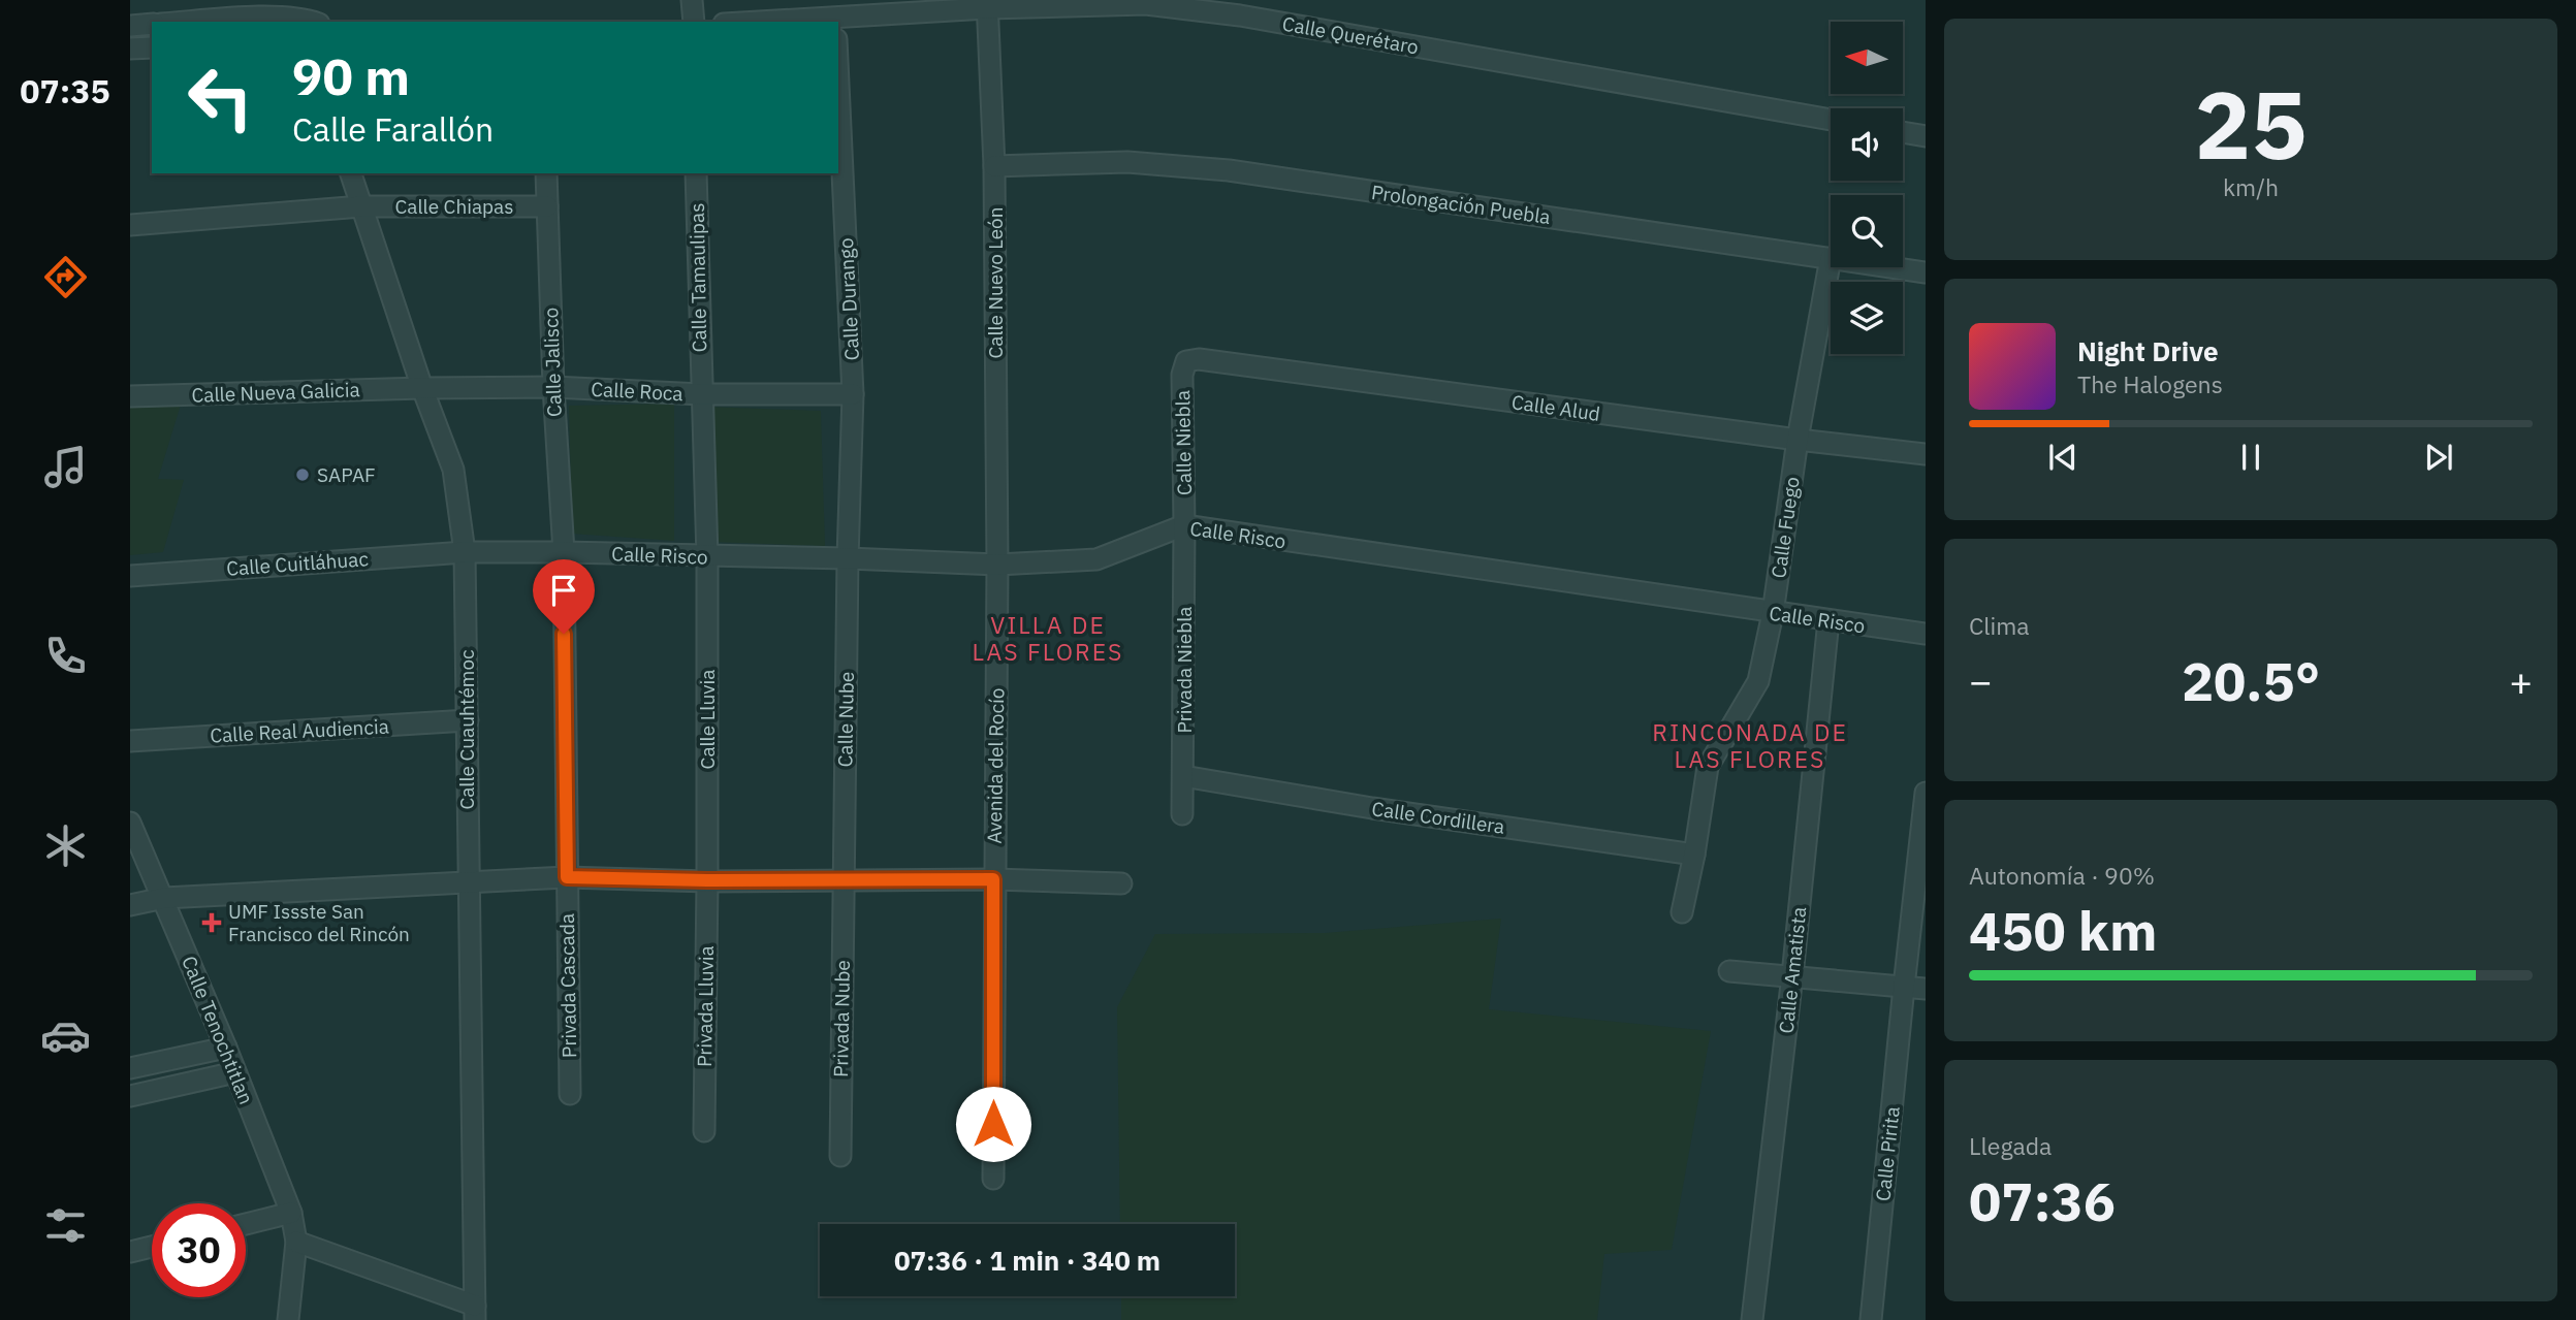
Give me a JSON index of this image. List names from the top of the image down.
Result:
{
  "streets": {
    "street": [
      "Calle Querétaro",
      "Prolongación Puebla",
      "Calle Chiapas",
      "Calle Tamaulipas",
      "Calle Nuevo León",
      "Calle Durango",
      "Calle Jalisco",
      "Calle Roca",
      "Calle Nueva Galicia",
      "Calle Alud",
      "Calle Niebla",
      "Calle Fuego",
      "Calle Risco",
      "Calle Cuitláhuac",
      "Privada Niebla",
      "Calle Lluvia",
      "Calle Nube",
      "Calle Cuauhtémoc",
      "Calle Real Audiencia",
      "Avenida del Rocío",
      "Calle Cordillera",
      "Calle Amatista",
      "Privada Cascada",
      "Privada Lluvia",
      "Privada Nube",
      "Calle Tenochtitlan",
      "Calle Pirita"
    ]
  },
  "crossings": [
    ["Calle Querétaro", "Calle Nuevo León"],
    ["Prolongación Puebla", "Calle Nuevo León"],
    ["Prolongación Puebla", "Calle Fuego"],
    ["Calle Chiapas", "Calle Jalisco"],
    ["Calle Chiapas", "Calle Cuauhtémoc"],
    ["Calle Tamaulipas", "Calle Roca"],
    ["Calle Tamaulipas", "Calle Risco"],
    ["Calle Tamaulipas", "Calle Lluvia"],
    ["Calle Nuevo León", "Calle Risco"],
    ["Calle Nuevo León", "Avenida del Rocío"],
    ["Calle Durango", "Calle Roca"],
    ["Calle Durango", "Calle Risco"],
    ["Calle Durango", "Calle Nube"],
    ["Calle Jalisco", "Calle Roca"],
    ["Calle Jalisco", "Calle Risco"],
    ["Calle Jalisco", "Privada Cascada"],
    ["Calle Roca", "Calle Nueva Galicia"],
    ["Calle Roca", "Calle Cuauhtémoc"],
    ["Calle Nueva Galicia", "Calle Cuauhtémoc"],
    ["Calle Alud", "Calle Niebla"],
    ["Calle Alud", "Calle Fuego"],
    ["Calle Niebla", "Calle Risco"],
    ["Calle Niebla", "Privada Niebla"],
    ["Calle Fuego", "Calle Risco"],
    ["Calle Fuego", "Calle Cordillera"],
    ["Calle Risco", "Calle Cuitláhuac"],
    ["Calle Risco", "Privada Niebla"],
    ["Calle Risco", "Calle Lluvia"],
    ["Calle Risco", "Calle Nube"],
    ["Calle Risco", "Calle Cuauhtémoc"],
    ["Calle Risco", "Avenida del Rocío"],
    ["Calle Risco", "Calle Amatista"],
    ["Calle Cuitláhuac", "Calle Cuauhtémoc"],
    ["Privada Niebla", "Calle Cordillera"],
    ["Calle Lluvia", "Privada Lluvia"],
    ["Calle Nube", "Privada Nube"],
    ["Calle Cuauhtémoc", "Calle Real Audiencia"]
  ],
  "districts": ["VILLA DE LAS FLORES", "RINCONADA DE LAS FLORES"],
  "places": {
    "other": ["SAPAF"],
    "health": ["UMF Issste San Francisco del Rincón"]
  },
  "north": "left",
  "page": {
    "tabs": "07:35",
    "tile": [
      ["25", "km/h"],
      "Clima",
      ["Autonomía · 90%", "450 km"],
      ["Llegada", "07:36"]
    ],
    "turn": ["90 m", "Calle Farallón"],
    "song": ["Night Drive", "The Halogens"],
    "heat": ["−", "20.5°", "+"],
    "limit": "30",
    "trip": "07:36 · 1 min · 340 m"
  }
}
